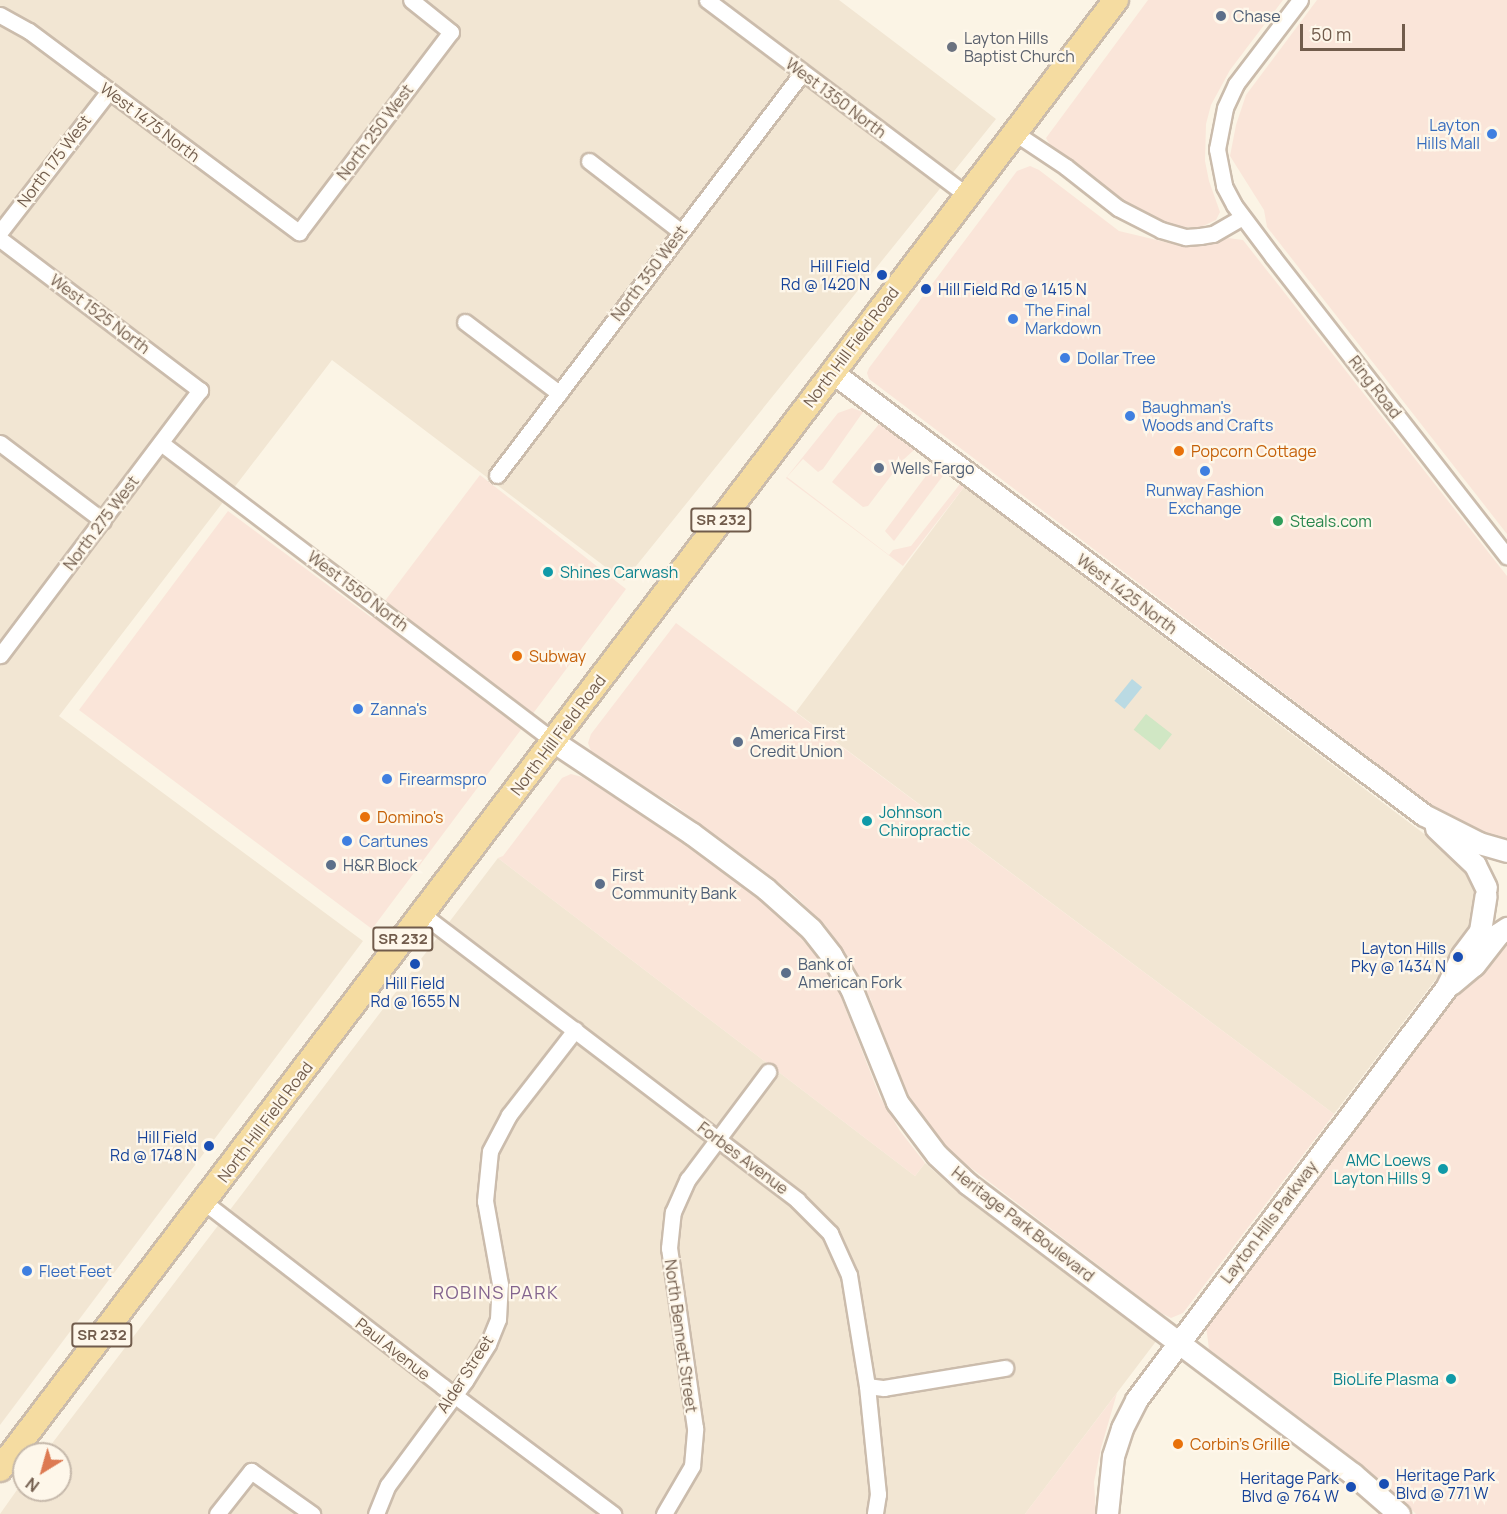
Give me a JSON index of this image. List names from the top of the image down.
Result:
{
  "streets": {
    "main road": ["North Hill Field Road", "SR 232"],
    "street": [
      "West 1350 North",
      "West 1475 North",
      "North 250 West",
      "North 175 West",
      "North 350 West",
      "West 1525 North",
      "Ring Road",
      "North 275 West",
      "West 1550 North",
      "West 1425 North",
      "Forbes Avenue",
      "Layton Hills Parkway",
      "Heritage Park Boulevard",
      "North Bennett Street",
      "Paul Avenue",
      "Alder Street"
    ]
  },
  "crossings": [
    ["West 1350 North", "North 350 West"],
    ["West 1350 North", "North Hill Field Road"],
    ["West 1475 North", "North 250 West"],
    ["West 1475 North", "North 175 West"],
    ["West 1525 North", "North 275 West"],
    ["North Hill Field Road", "West 1550 North"],
    ["North Hill Field Road", "West 1425 North"],
    ["North Hill Field Road", "Forbes Avenue"],
    ["North Hill Field Road", "Heritage Park Boulevard"],
    ["North Hill Field Road", "Paul Avenue"],
    ["North 275 West", "West 1550 North"],
    ["West 1550 North", "Heritage Park Boulevard"],
    ["West 1425 North", "Layton Hills Parkway"],
    ["Forbes Avenue", "North Bennett Street"],
    ["Forbes Avenue", "Alder Street"],
    ["Layton Hills Parkway", "Heritage Park Boulevard"],
    ["Paul Avenue", "Alder Street"]
  ],
  "districts": ["ROBINS PARK"],
  "places": [
    "Chase",
    "Layton Hills Baptist Church",
    "Layton Hills Mall",
    "Hill Field Rd @ 1420 N",
    "Hill Field Rd @ 1415 N",
    "The Final Markdown",
    "Dollar Tree",
    "Baughman's Woods and Crafts",
    "Popcorn Cottage",
    "Wells Fargo",
    "Runway Fashion Exchange",
    "Steals.com",
    "Shines Carwash",
    "Subway",
    "Zanna's",
    "America First Credit Union",
    "Firearmspro",
    "Domino's",
    "Johnson Chiropractic",
    "Cartunes",
    "H&R Block",
    "First Community Bank",
    "Layton Hills Pky @ 1434 N",
    "Hill Field Rd @ 1655 N",
    "Bank of American Fork",
    "Hill Field Rd @ 1748 N",
    "AMC Loews Layton Hills 9",
    "Fleet Feet",
    "BioLife Plasma",
    "Corbin's Grille",
    "Heritage Park Blvd @ 771 W",
    "Heritage Park Blvd @ 764 W"
  ],
  "scale_bar": "50 m",
  "north": "bottom left"
}
